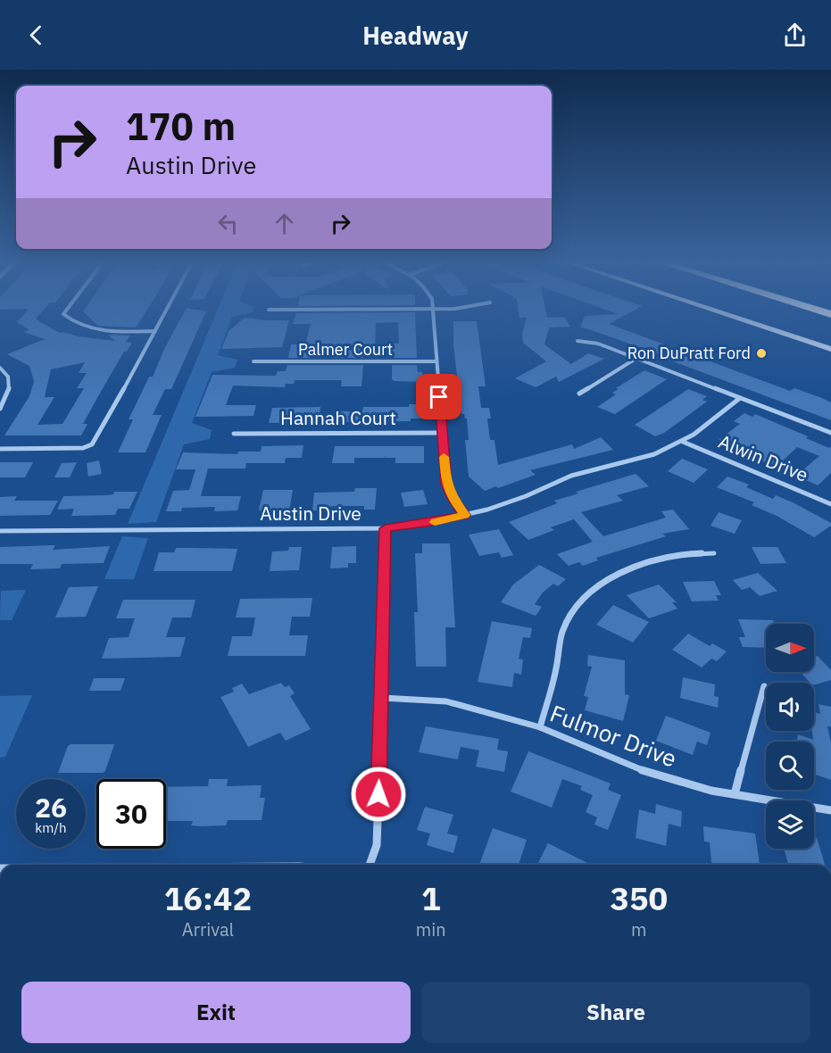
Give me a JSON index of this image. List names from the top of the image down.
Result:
{
  "streets": {
    "street": [
      "Palmer Court",
      "Hannah Court",
      "Alwin Drive",
      "Austin Drive",
      "Fulmor Drive"
    ]
  },
  "crossings": [
    ["Alwin Drive", "Austin Drive"]
  ],
  "places": ["Ron DuPratt Ford"],
  "north": "right",
  "page": {
    "header": "Headway",
    "turn": ["170 m", "Austin Drive"],
    "speed": "26 km/h",
    "limit": "30",
    "eta": [
      "16:42",
      "Arrival",
      "1",
      "min",
      "350",
      "m"
    ],
    "buttons": ["Exit", "Share"]
  }
}
